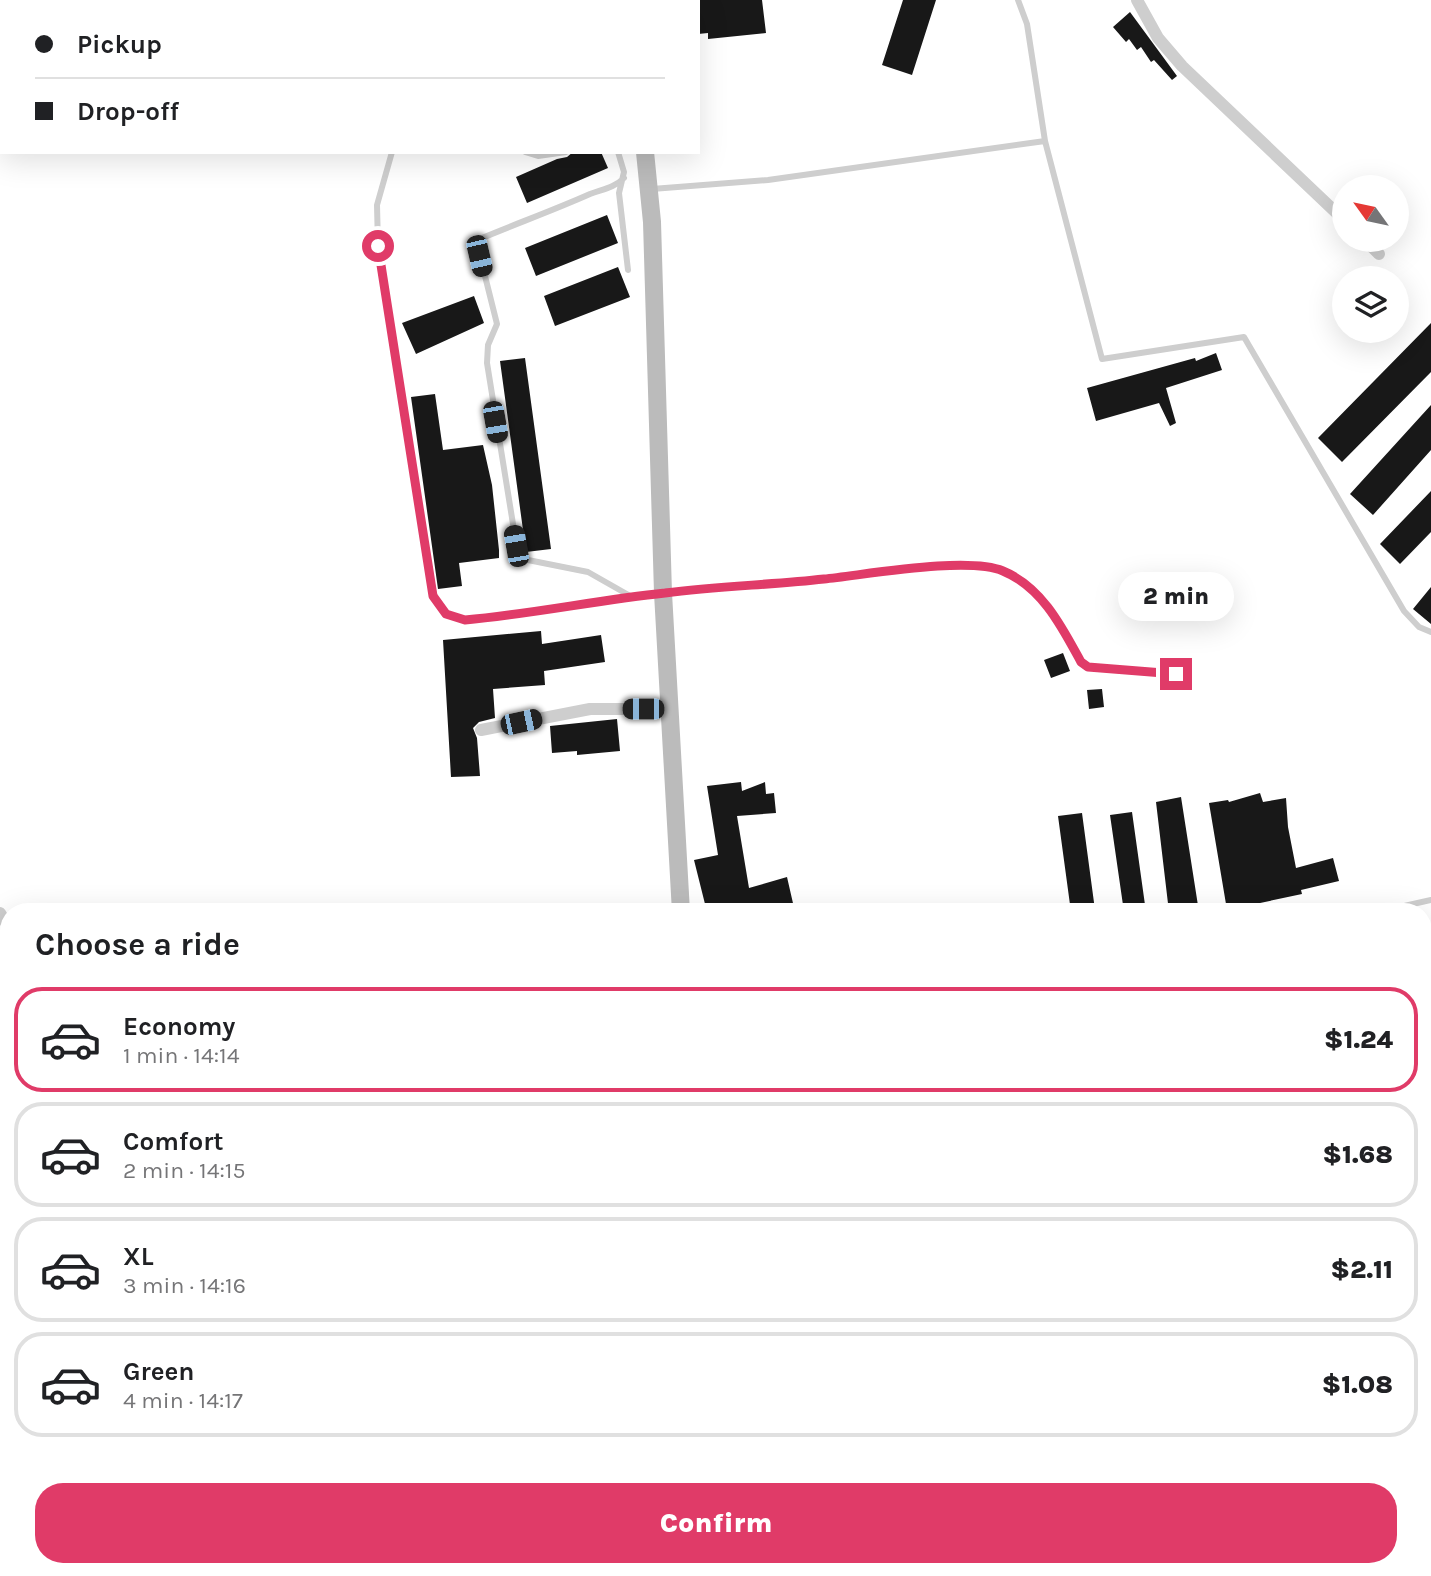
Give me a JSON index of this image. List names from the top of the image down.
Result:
{
  "north": "top left",
  "page": {
    "banner": ["Pickup", "Drop-off"],
    "bubble": "2 min",
    "heading": "Choose a ride",
    "list": [
      {
        "name": "Economy",
        "note": "1 min · 14:14",
        "value": "$1.24"
      },
      {
        "name": "Comfort",
        "note": "2 min · 14:15",
        "value": "$1.68"
      },
      {
        "name": "XL",
        "note": "3 min · 14:16",
        "value": "$2.11"
      },
      {
        "name": "Green",
        "note": "4 min · 14:17",
        "value": "$1.08"
      }
    ],
    "buttons": "Confirm"
  }
}
